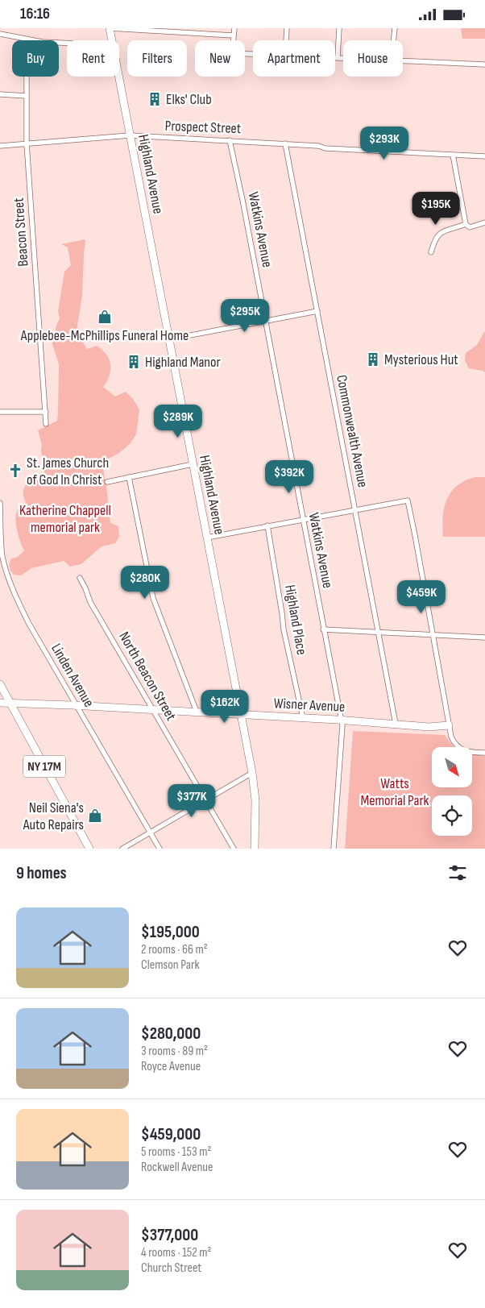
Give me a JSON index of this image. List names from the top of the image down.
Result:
{
  "streets": {
    "street": [
      "Prospect Street",
      "Highland Avenue",
      "Watkins Avenue",
      "Beacon Street",
      "Commonwealth Avenue",
      "Highland Place",
      "Linden Avenue",
      "North Beacon Street",
      "Wisner Avenue",
      "NY 17M"
    ]
  },
  "crossings": [
    ["Prospect Street", "Highland Avenue"],
    ["Prospect Street", "Watkins Avenue"],
    ["Prospect Street", "Beacon Street"],
    ["Prospect Street", "Commonwealth Avenue"],
    ["Highland Avenue", "Wisner Avenue"],
    ["Watkins Avenue", "Wisner Avenue"],
    ["Commonwealth Avenue", "Wisner Avenue"],
    ["Highland Place", "Wisner Avenue"],
    ["Linden Avenue", "Wisner Avenue"],
    ["North Beacon Street", "Wisner Avenue"],
    ["Wisner Avenue", "NY 17M"]
  ],
  "parks": ["Katherine Chappell memorial park", "Watts Memorial Park"],
  "places": {
    "building": ["Elks' Club", "Mysterious Hut", "Highland Manor"],
    "shop": ["Applebee-McPhillips Funeral Home", "Neil Siena's Auto Repairs"],
    "church": ["St. James Church of God In Christ"]
  },
  "north": "bottom right",
  "page": {
    "status": "16:16",
    "chip": [
      "Buy",
      "Rent",
      "Filters",
      "New",
      "Apartment",
      "House"
    ],
    "price": [
      "$293K",
      "$195K",
      "$295K",
      "$289K",
      "$392K",
      "$280K",
      "$459K",
      "$162K",
      "$377K"
    ],
    "heading": "9 homes",
    "list": [
      {
        "name": "$195,000",
        "note": "2 rooms · 66 m² · Clemson Park"
      },
      {
        "name": "$280,000",
        "note": "3 rooms · 89 m² · Royce Avenue"
      },
      {
        "name": "$459,000",
        "note": "5 rooms · 153 m² · Rockwell Avenue"
      },
      {
        "name": "$377,000",
        "note": "4 rooms · 152 m² · Church Street"
      }
    ]
  }
}
